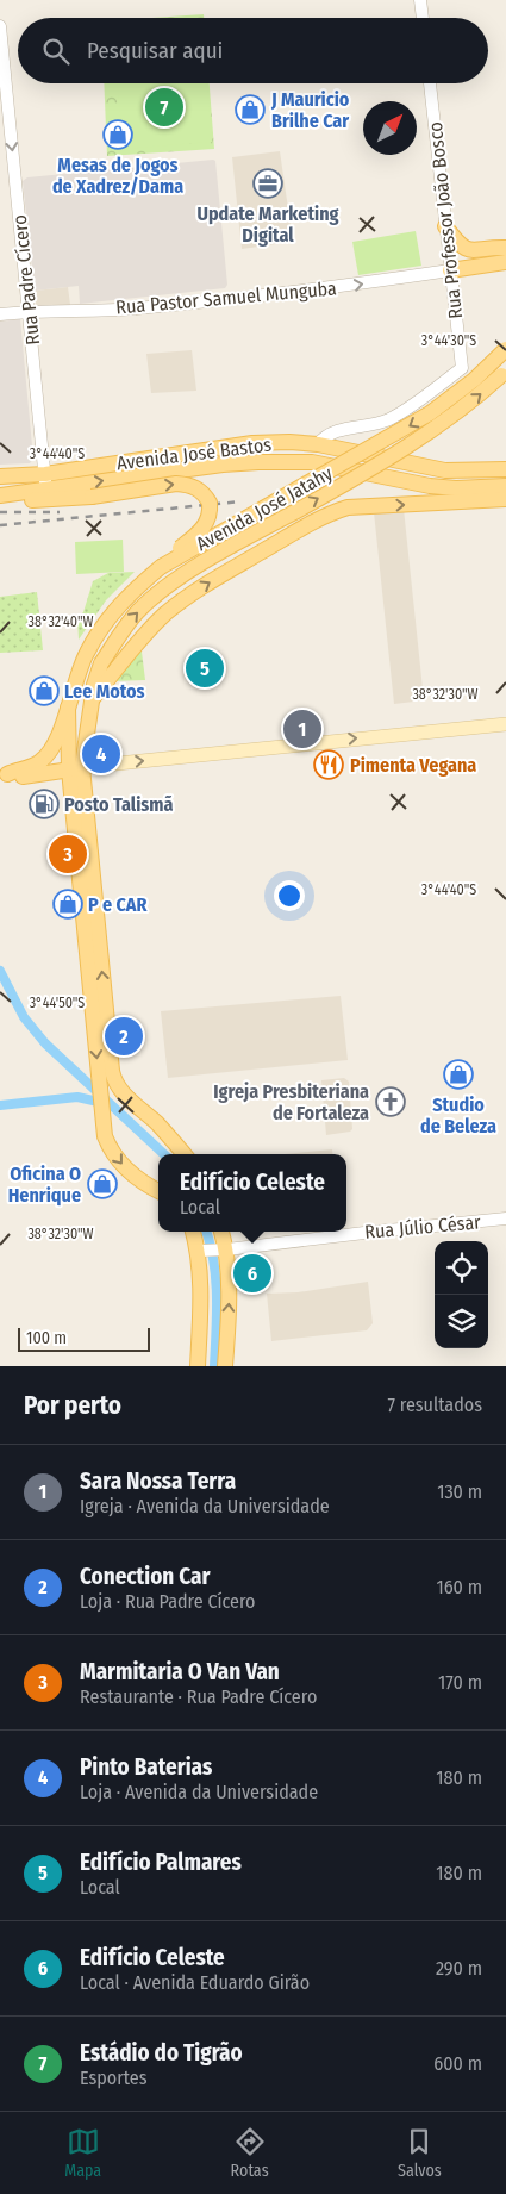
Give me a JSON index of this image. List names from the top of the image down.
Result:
{
  "streets": {
    "main road": ["Avenida José Bastos", "Avenida José Jatahy"],
    "street": [
      "Rua Professor João Bosco",
      "Rua Padre Cícero",
      "Rua Pastor Samuel Munguba",
      "Rua Júlio César"
    ]
  },
  "crossings": [
    ["Rua Professor João Bosco", "Rua Pastor Samuel Munguba"],
    ["Rua Professor João Bosco", "Avenida José Bastos"],
    ["Rua Padre Cícero", "Rua Pastor Samuel Munguba"],
    ["Rua Padre Cícero", "Avenida José Bastos"]
  ],
  "one_way": ["Rua Padre Cícero", "Rua Pastor Samuel Munguba"],
  "places": {
    "shop": [
      "J Mauricio Brilhe Car",
      "Mesas de Jogos de Xadrez/Dama",
      "Lee Motos",
      "P e CAR",
      "Studio de Beleza",
      "Oficina O Henrique"
    ],
    "office": ["Update Marketing Digital"],
    "restaurant": ["Pimenta Vegana"],
    "fuel station": ["Posto Talismã"],
    "church": ["Igreja Presbiteriana de Fortaleza"]
  },
  "scale_bar": "100 m",
  "north": "top right",
  "page": {
    "search": "Pesquisar aqui",
    "pins": [
      "7",
      "5",
      "1",
      "4",
      "3",
      "2",
      "6"
    ],
    "popup": ["Edifício Celeste", "Local"],
    "scale": "100 m",
    "heading": ["Por perto", "7 resultados"],
    "list": [
      {
        "mark": "1",
        "name": "Sara Nossa Terra",
        "note": "Igreja · Avenida da Universidade",
        "value": "130 m"
      },
      {
        "mark": "2",
        "name": "Conection Car",
        "note": "Loja · Rua Padre Cícero",
        "value": "160 m"
      },
      {
        "mark": "3",
        "name": "Marmitaria O Van Van",
        "note": "Restaurante · Rua Padre Cícero",
        "value": "170 m"
      },
      {
        "mark": "4",
        "name": "Pinto Baterias",
        "note": "Loja · Avenida da Universidade",
        "value": "180 m"
      },
      {
        "mark": "5",
        "name": "Edifício Palmares",
        "note": "Local",
        "value": "180 m"
      },
      {
        "mark": "6",
        "name": "Edifício Celeste",
        "note": "Local · Avenida Eduardo Girão",
        "value": "290 m"
      },
      {
        "mark": "7",
        "name": "Estádio do Tigrão",
        "note": "Esportes",
        "value": "600 m"
      }
    ],
    "nav": ["Mapa", "Rotas", "Salvos"]
  },
  "coordinates": [
    "3°44'30\"S",
    "3°44'40\"S",
    "38°32'40\"W",
    "38°32'30\"W",
    "3°44'50\"S"
  ]
}
